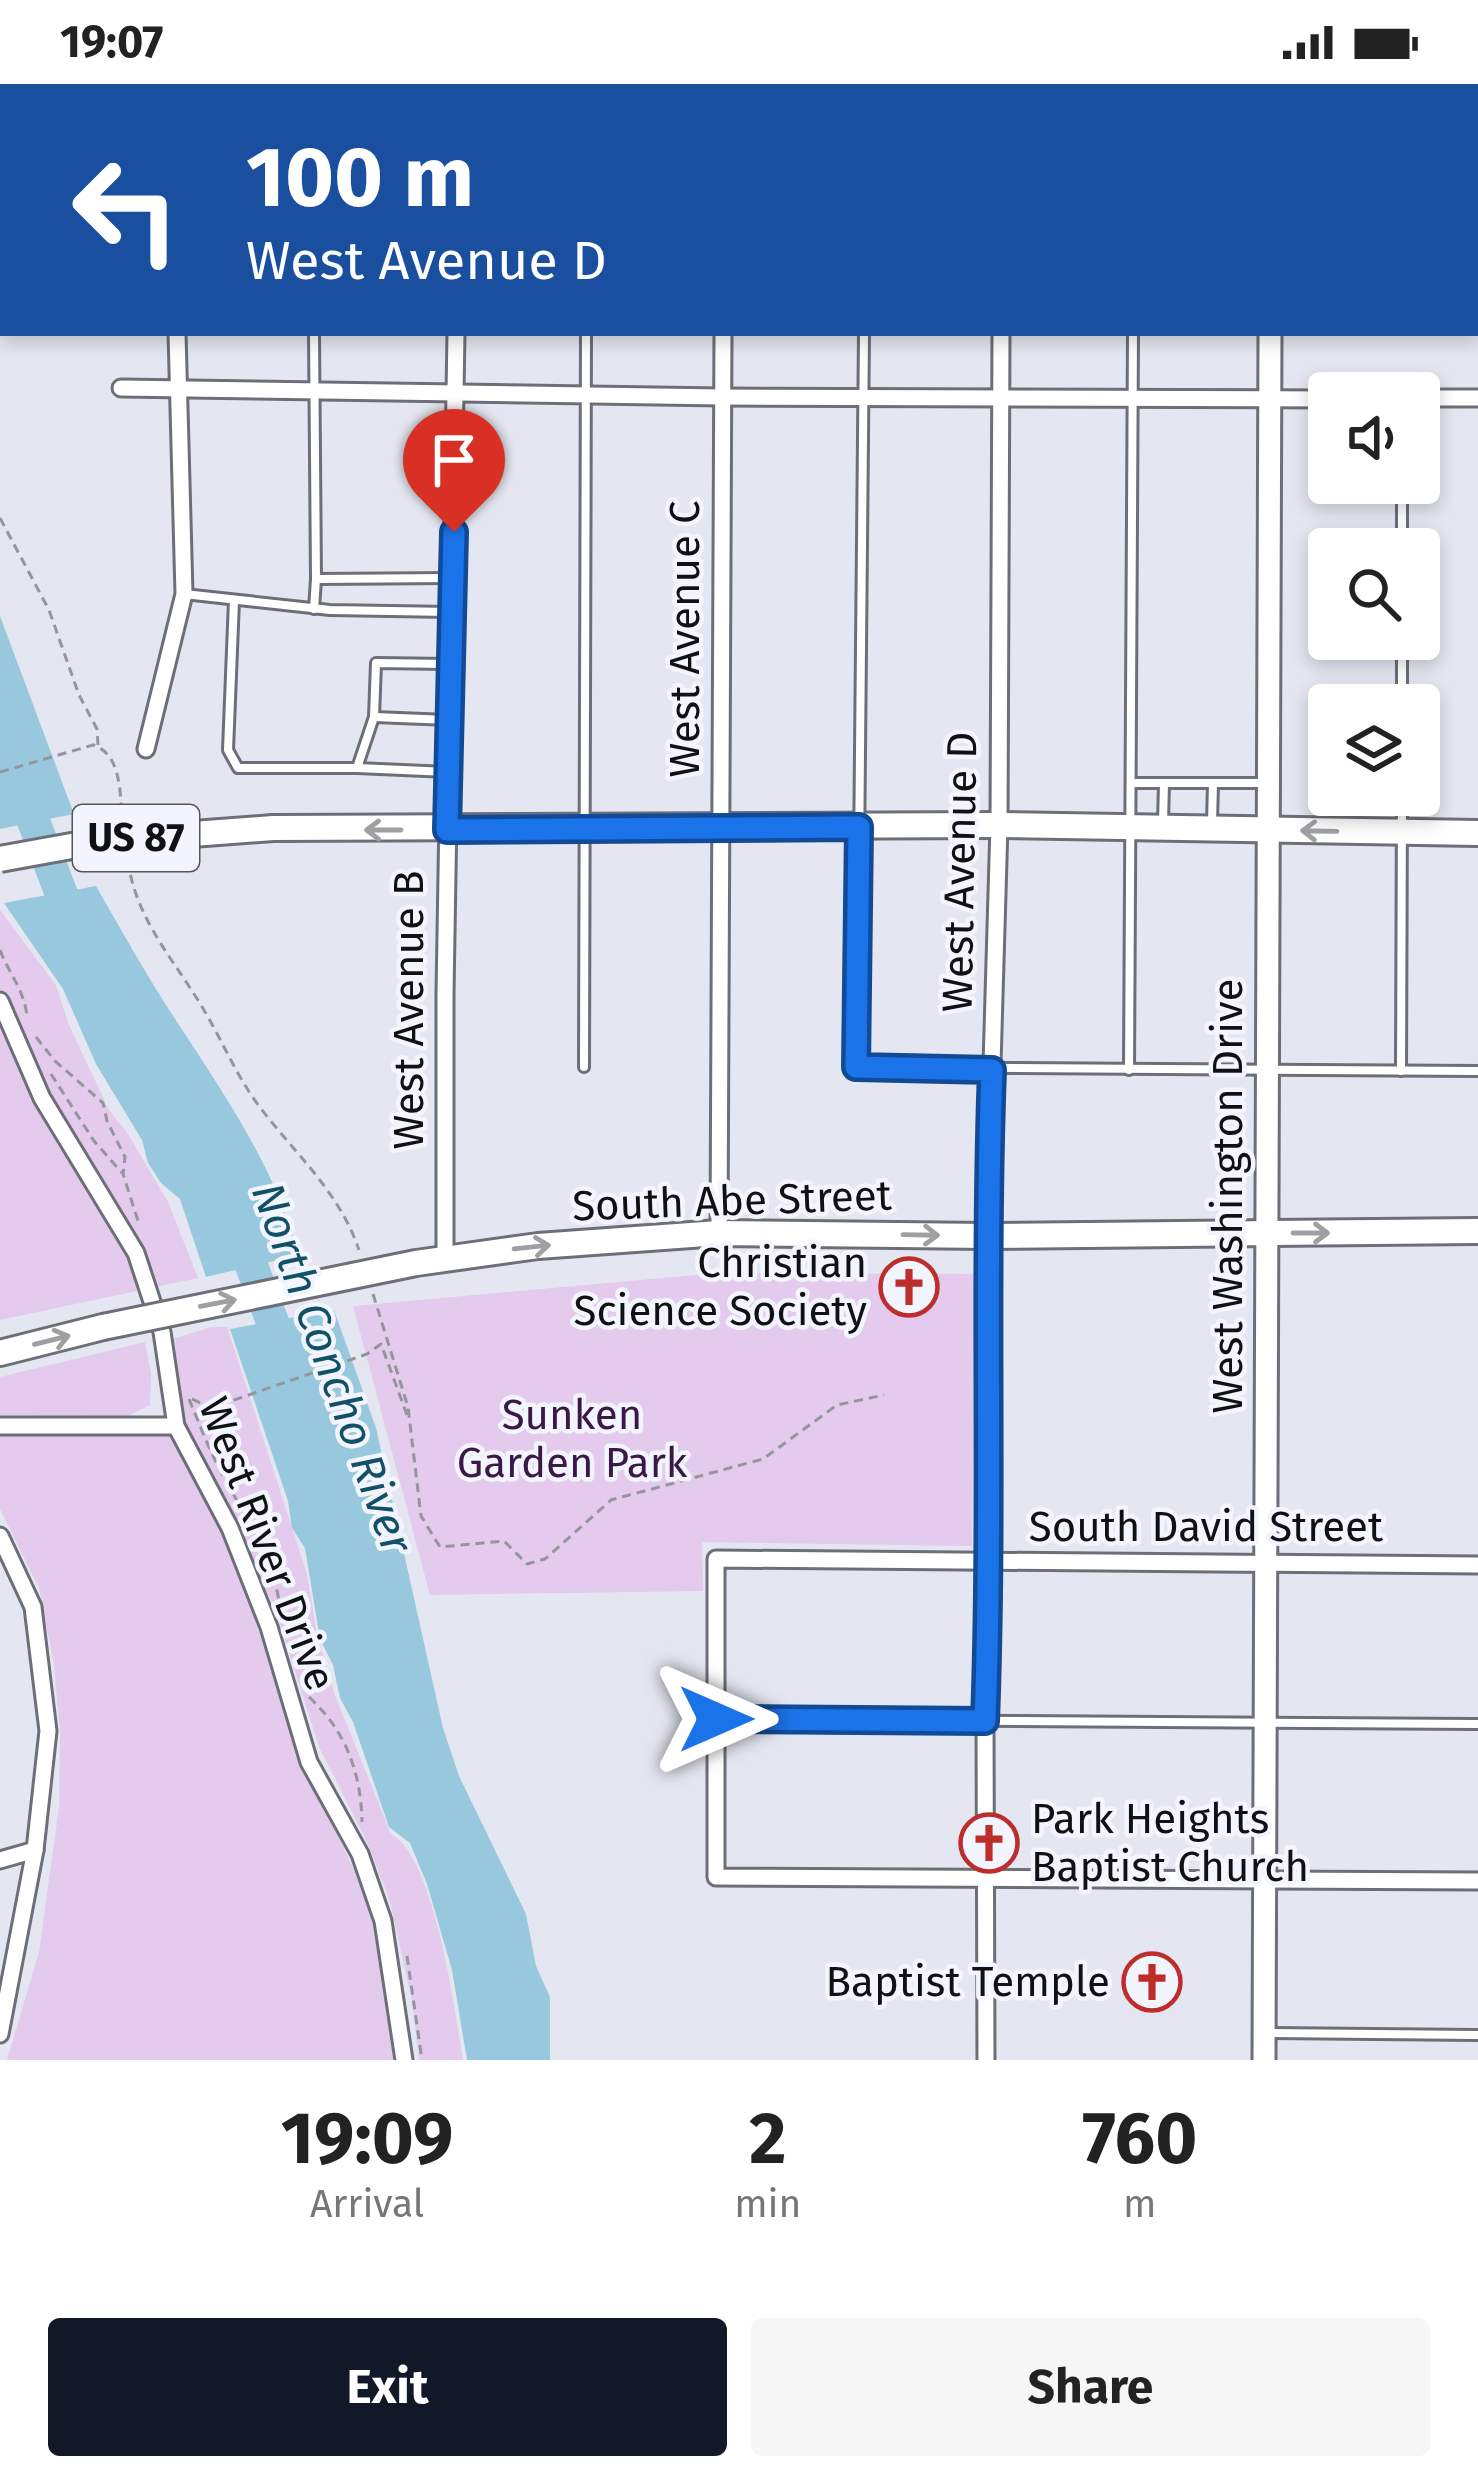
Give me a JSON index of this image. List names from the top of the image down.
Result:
{
  "streets": {
    "main road": ["US 87", "South Abe Street"],
    "street": [
      "West Avenue C",
      "West Avenue D",
      "West Avenue B",
      "West Washington Drive",
      "South David Street",
      "West River Drive"
    ]
  },
  "crossings": [
    ["West Avenue C", "US 87"],
    ["West Avenue C", "South Abe Street"],
    ["US 87", "West Avenue D"],
    ["US 87", "West Avenue B"],
    ["US 87", "West Washington Drive"],
    ["West Avenue D", "South Abe Street"],
    ["West Avenue D", "South David Street"],
    ["West Avenue B", "South Abe Street"],
    ["West Washington Drive", "South Abe Street"],
    ["West Washington Drive", "South David Street"]
  ],
  "one_way": ["South Abe Street"],
  "water": ["North Concho River"],
  "parks": ["Sunken Garden Park"],
  "places": {
    "church": ["Christian Science Society", "Park Heights Baptist Church", "Baptist Temple"]
  },
  "page": {
    "status": "19:07",
    "turn": ["100 m", "West Avenue D"],
    "eta": [
      "19:09",
      "Arrival",
      "2",
      "min",
      "760",
      "m"
    ],
    "buttons": ["Exit", "Share"]
  }
}
